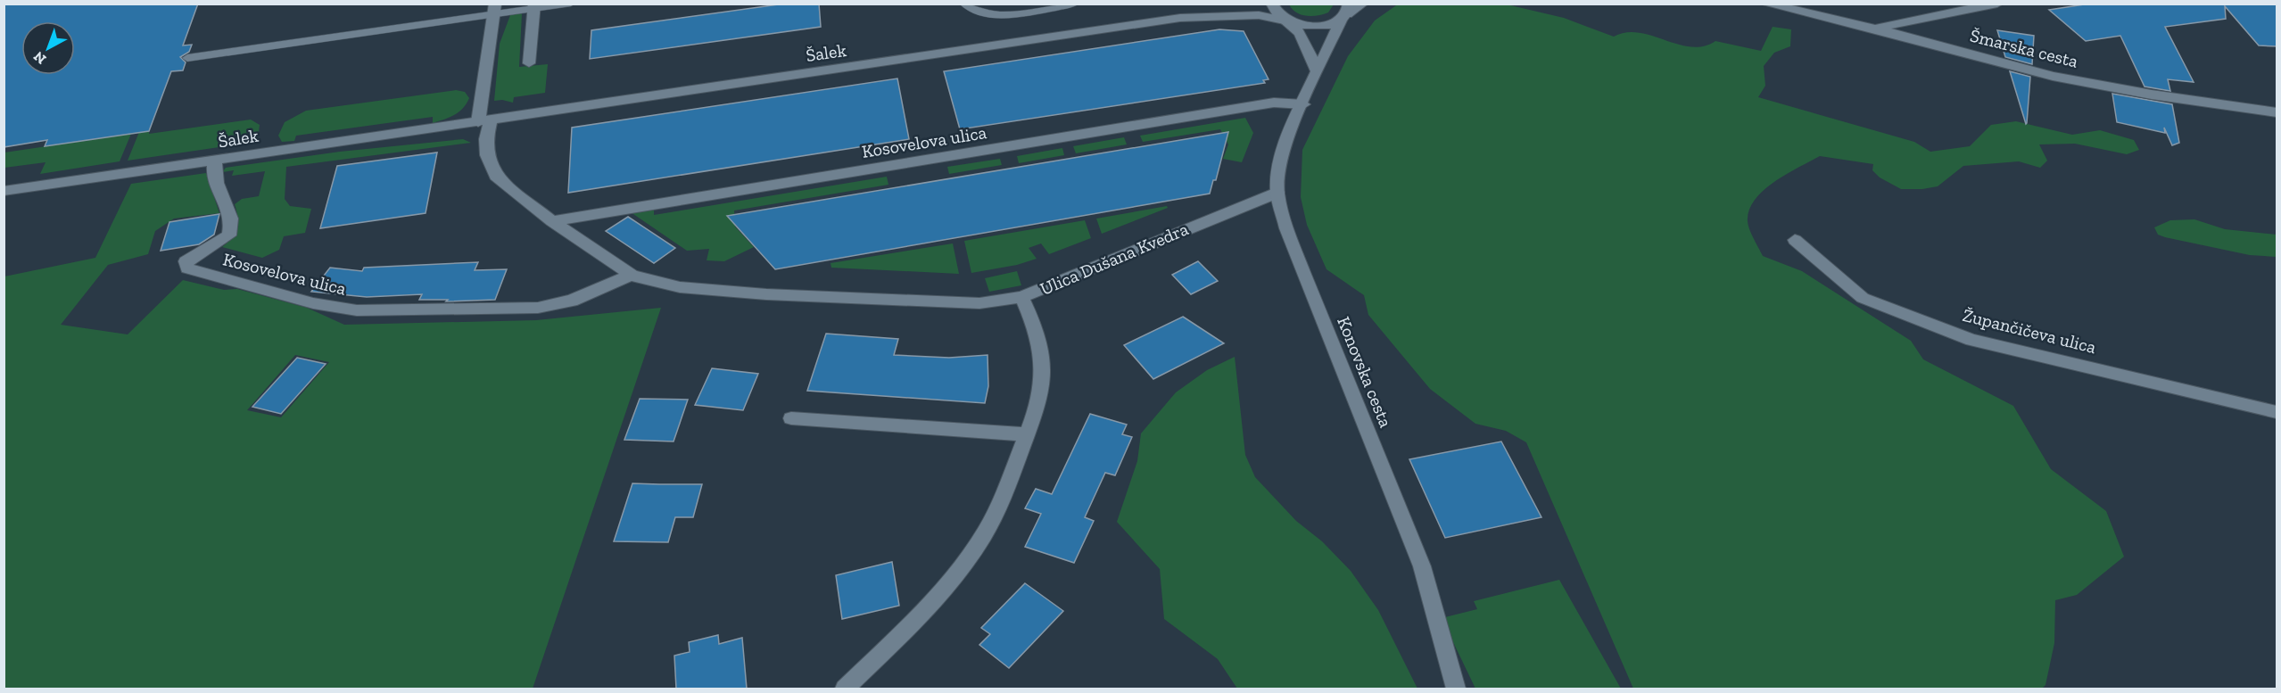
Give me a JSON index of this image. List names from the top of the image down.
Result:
{
  "streets": {
    "street": [
      "Šmarska cesta",
      "Šalek",
      "Kosovelova ulica",
      "Ulica Dušana Kvedra",
      "Župančičeva ulica",
      "Konovska cesta"
    ]
  },
  "crossings": [
    ["Šalek", "Kosovelova ulica"],
    ["Kosovelova ulica", "Konovska cesta"],
    ["Ulica Dušana Kvedra", "Konovska cesta"]
  ],
  "north": "bottom left"
}
